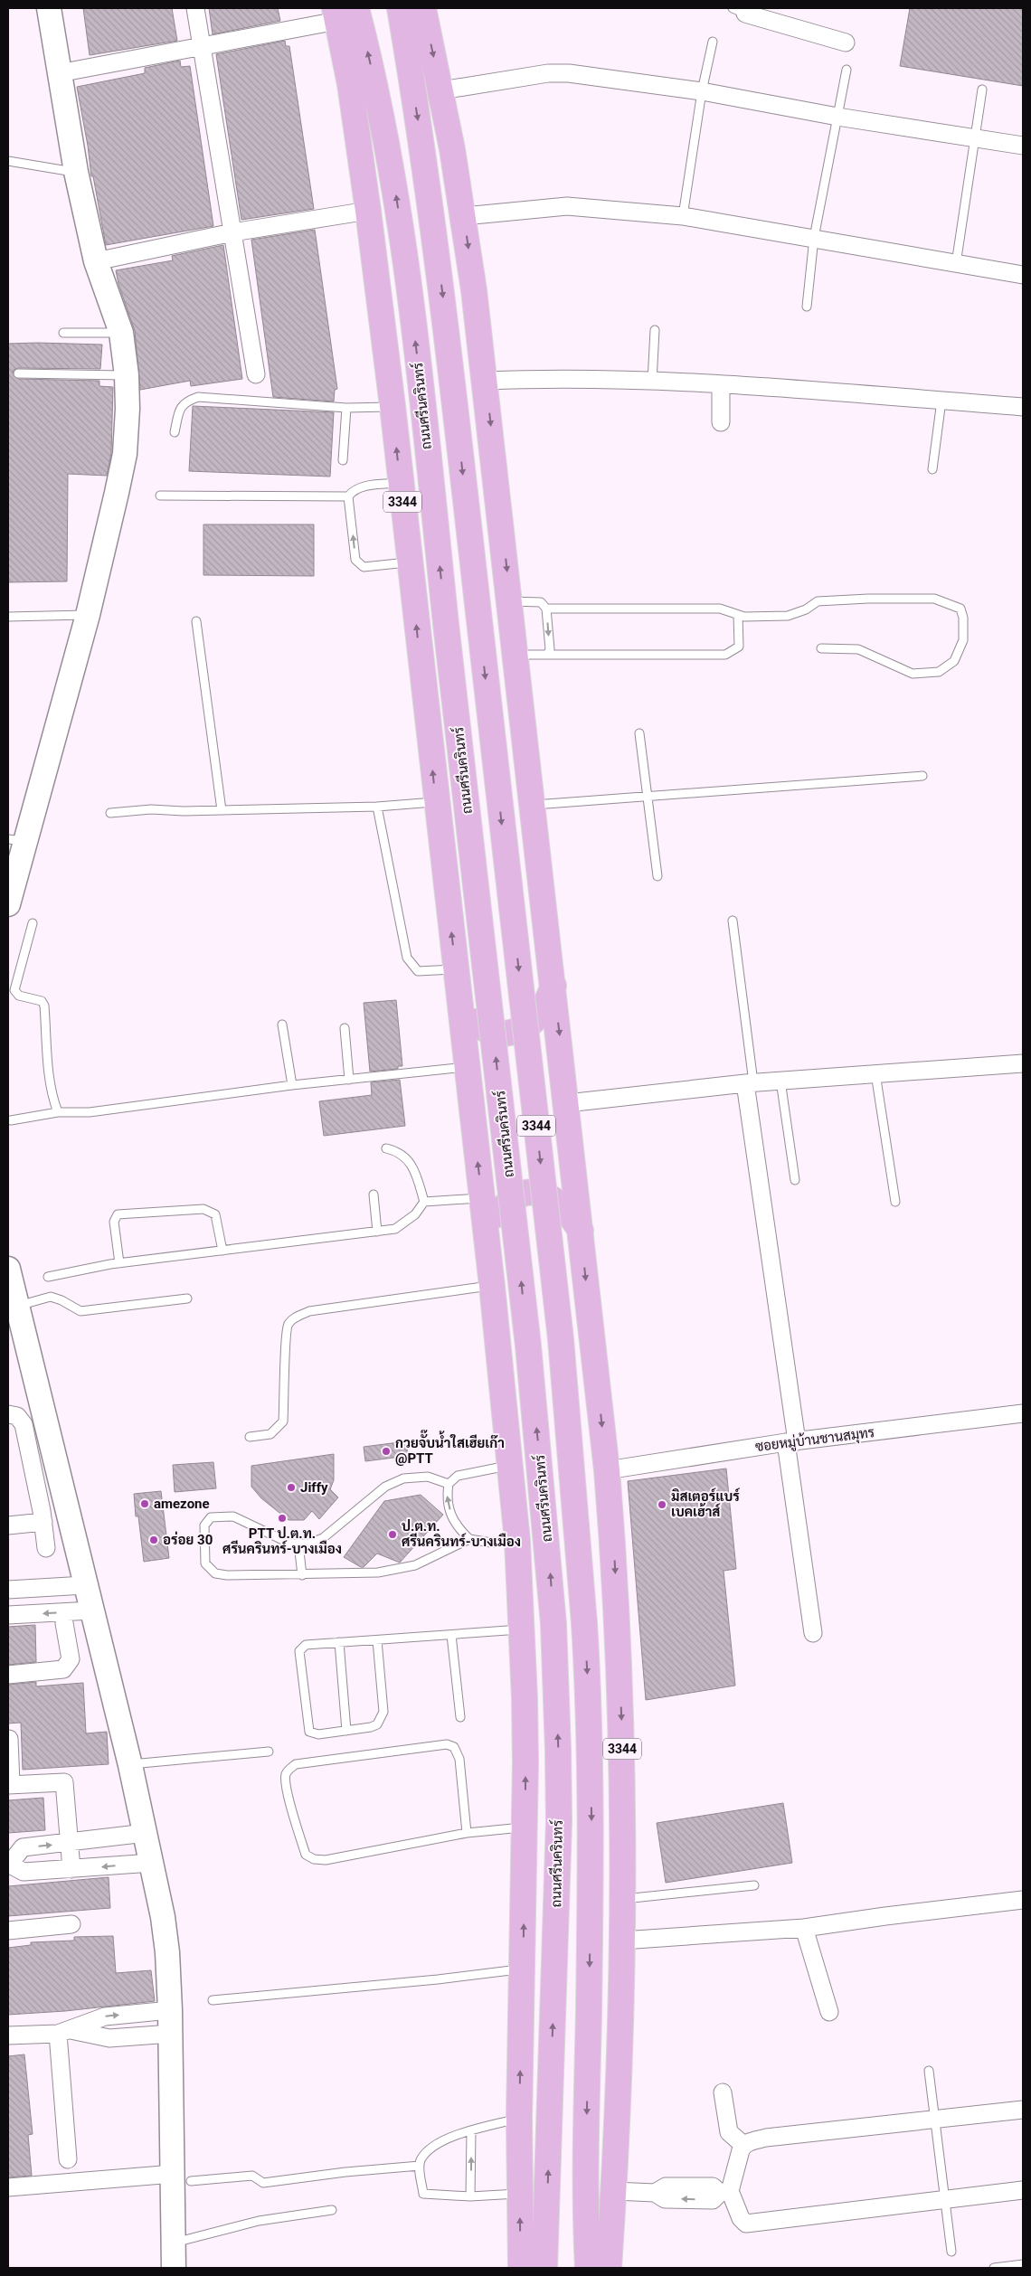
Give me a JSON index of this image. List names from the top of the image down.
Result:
{
  "streets": {
    "main road": ["ถนนศรีนครินทร์", "3344"],
    "street": ["ซอยหมู่บ้านชานสมุทร"]
  },
  "crossings": [
    ["ถนนศรีนครินทร์", "3344"],
    ["3344", "ซอยหมู่บ้านชานสมุทร"]
  ],
  "places": [
    "กวยจั๊บน้ำใสเฮียเก๊า @PTT",
    "Jiffy",
    "amezone",
    "มิสเตอร์แบร์ เบคเฮ้าส์",
    "PTT ป.ต.ท. ศรีนครินทร์-บางเมือง",
    "ป.ต.ท. ศรีนครินทร์-บางเมือง",
    "อร่อย 30"
  ]
}
